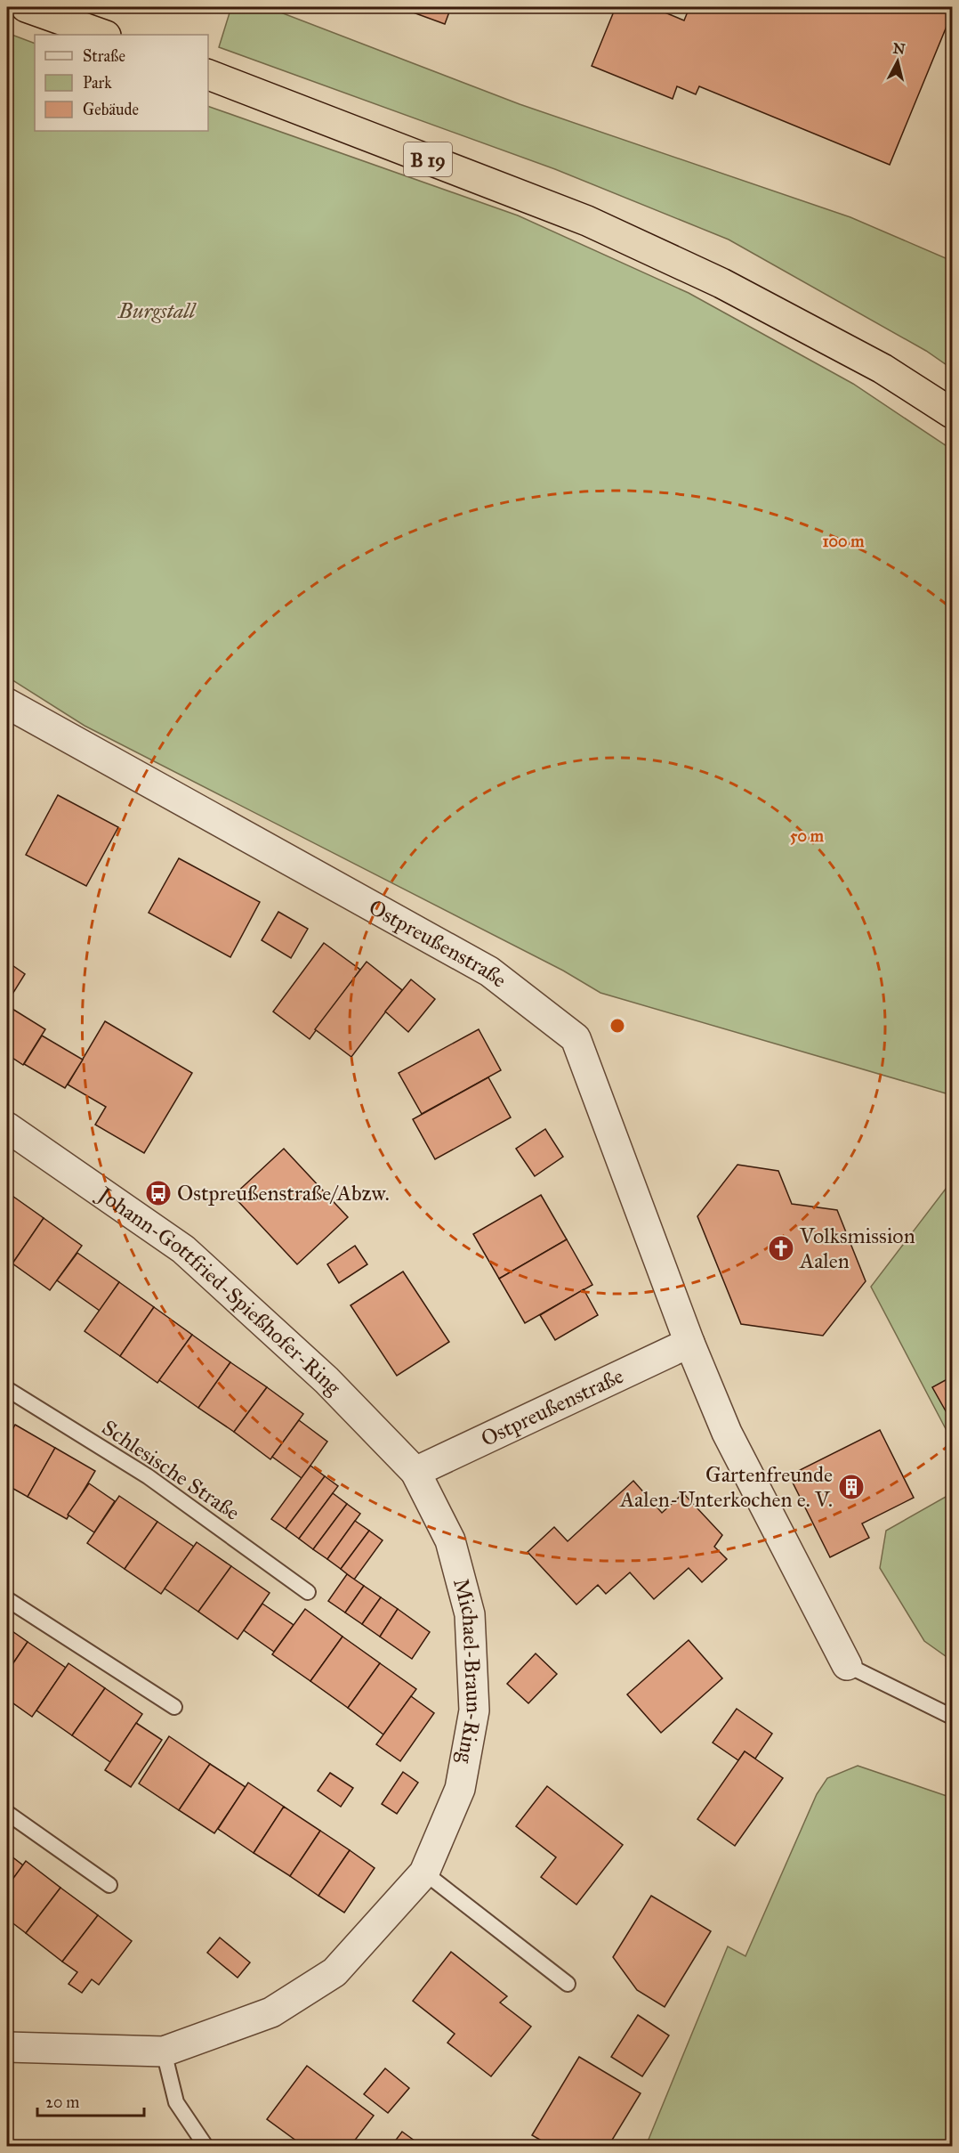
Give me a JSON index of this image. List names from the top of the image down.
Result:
{
  "streets": {
    "highway": ["B 19"],
    "street": ["Ostpreußenstraße", "Johann-Gottfried-Spießhofer-Ring", "Michael-Braun-Ring"],
    "lane": ["Schlesische Straße"]
  },
  "crossings": [
    ["Ostpreußenstraße", "Johann-Gottfried-Spießhofer-Ring"],
    ["Ostpreußenstraße", "Michael-Braun-Ring"],
    ["Johann-Gottfried-Spießhofer-Ring", "Michael-Braun-Ring"]
  ],
  "parks": ["Burgstall"],
  "places": {
    "bus stop": ["Ostpreußenstraße/Abzw."],
    "church": ["Volksmission Aalen"],
    "building": ["Gartenfreunde Aalen-Unterkochen e. V."]
  },
  "legend": ["Straße", "Park", "Gebäude"],
  "scale_bar": "20 m",
  "north": "top",
  "rings": ["100 m", "50 m"]
}
